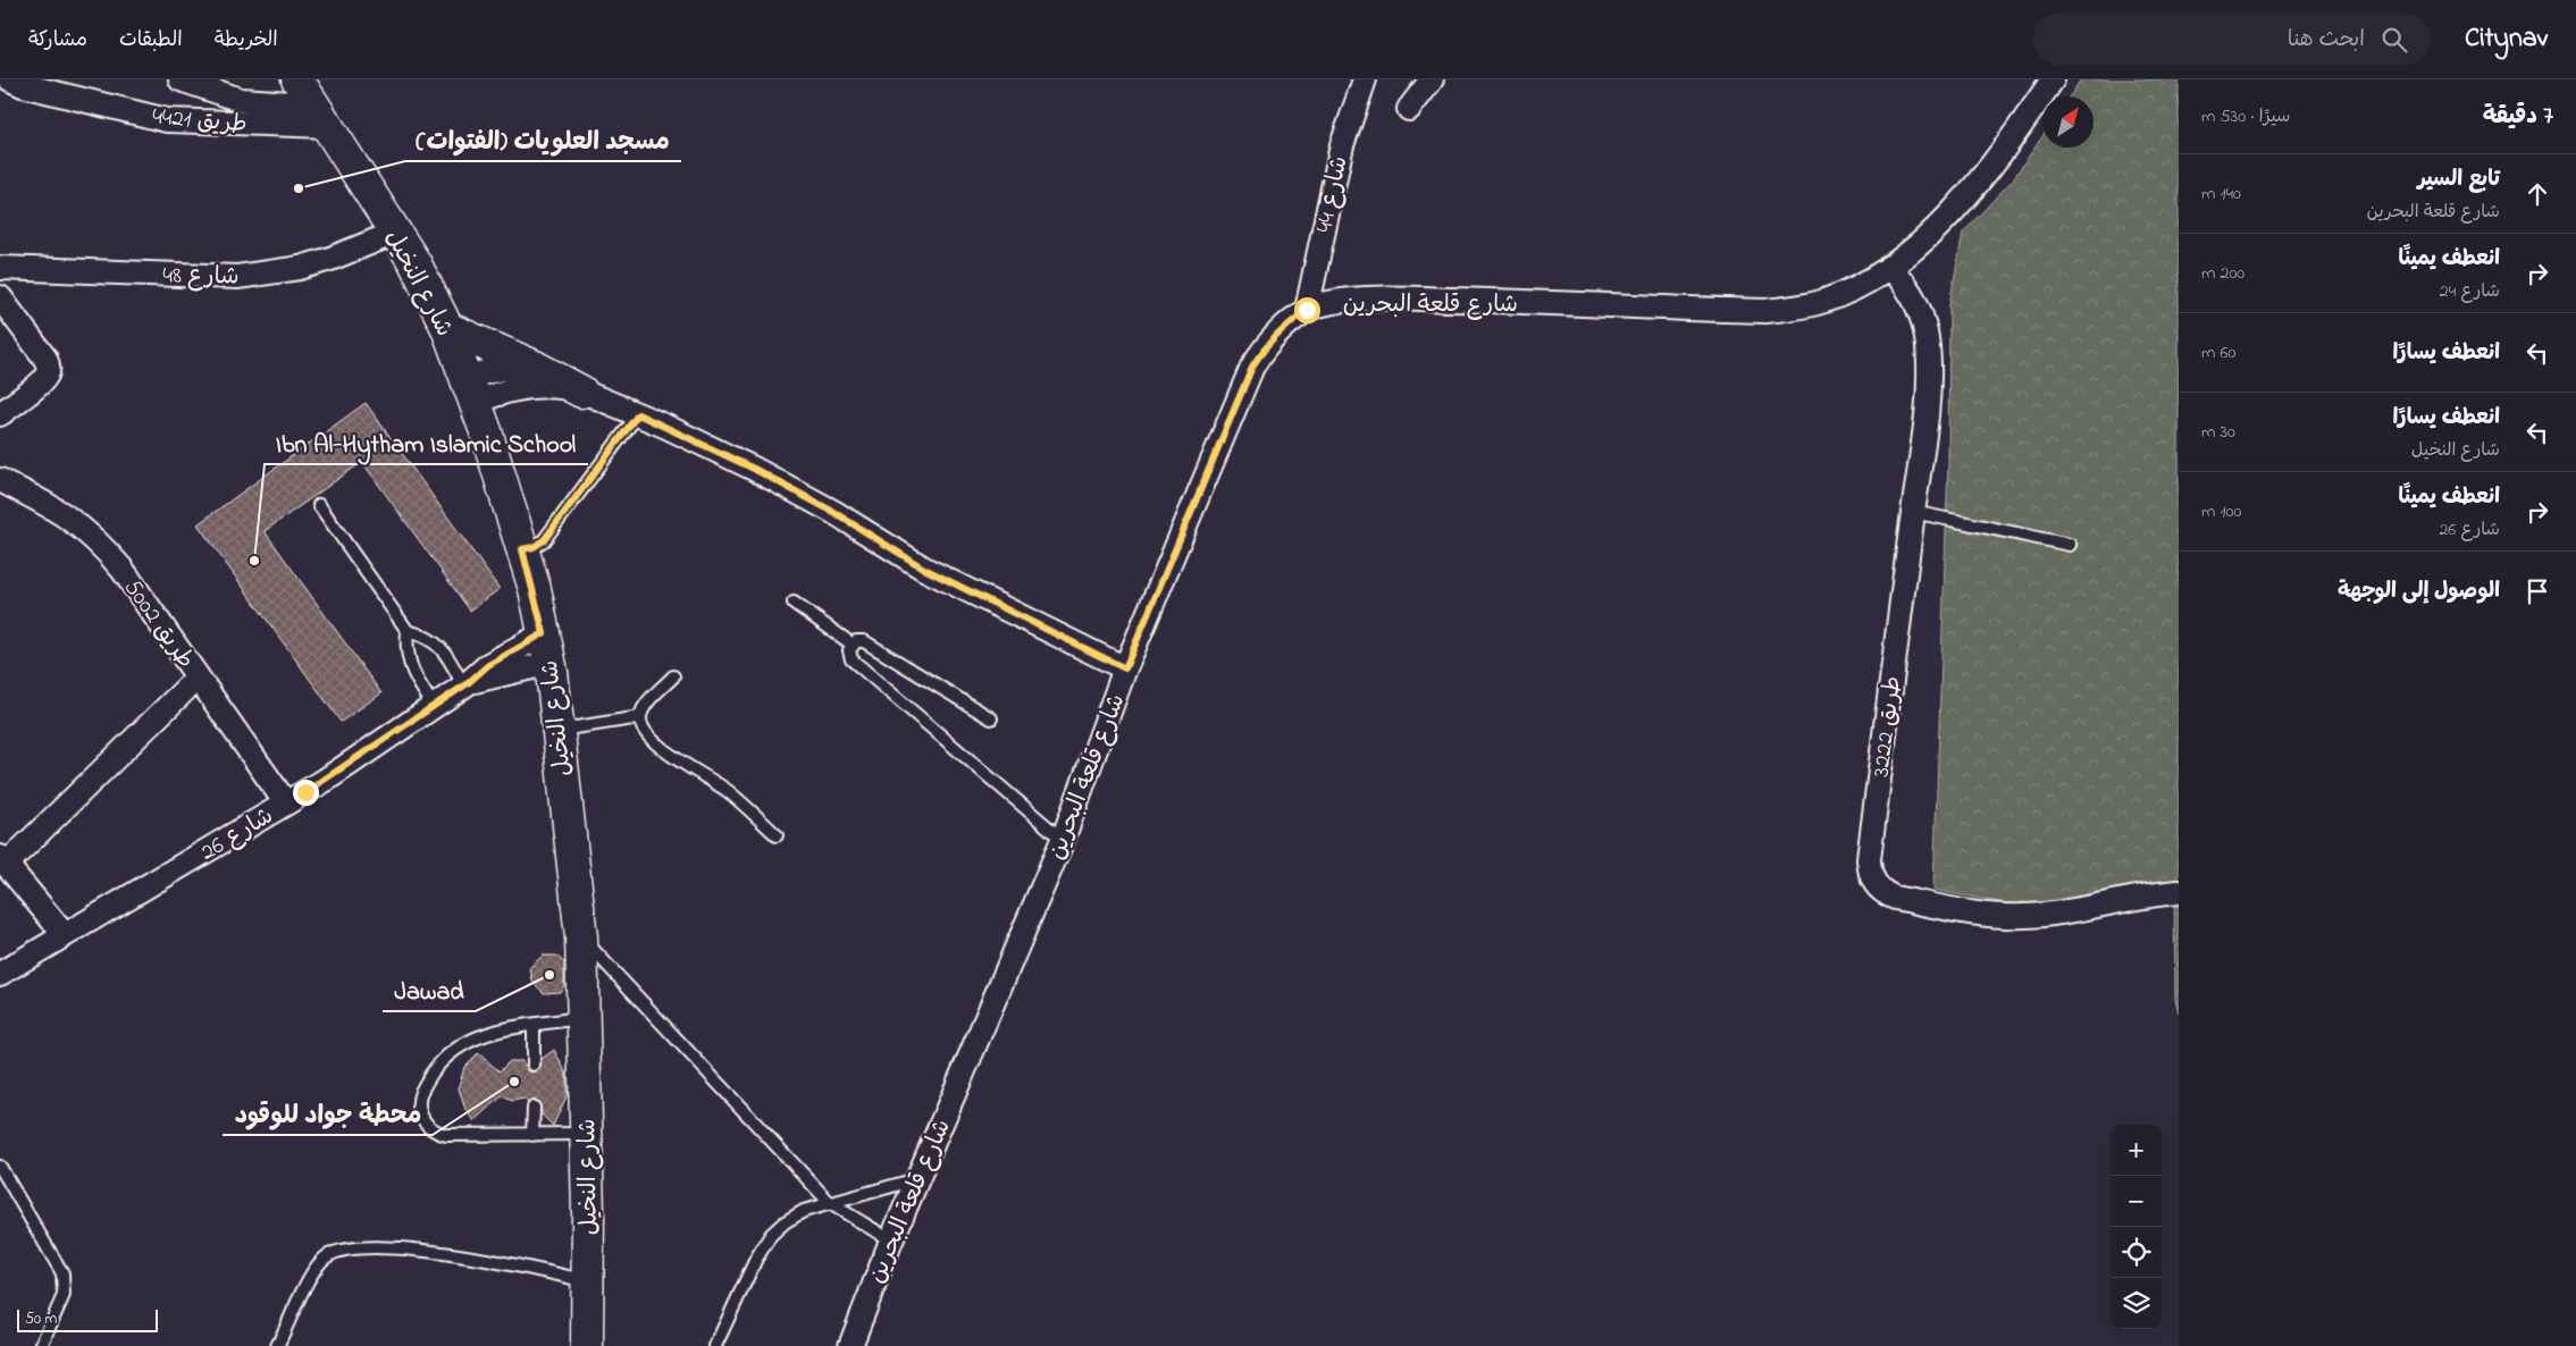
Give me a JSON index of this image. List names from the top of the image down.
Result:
{
  "streets": {
    "street": [
      "طريق 4421",
      "شارع 44",
      "شارع 48",
      "شارع النخيل",
      "شارع قلعة البحرين",
      "طريق 5002",
      "طريق 3222",
      "شارع 26"
    ]
  },
  "crossings": [
    ["طريق 4421", "شارع النخيل"],
    ["شارع 44", "شارع قلعة البحرين"],
    ["شارع 48", "شارع النخيل"],
    ["شارع النخيل", "شارع 26"],
    ["شارع قلعة البحرين", "طريق 3222"],
    ["طريق 5002", "شارع 26"]
  ],
  "places": [
    "مسجد العلويات (الفتوات)",
    "Ibn Al-Hytham Islamic School",
    "Jawad",
    "محطة جواد للوقود"
  ],
  "scale_bar": "50 m",
  "north": "top right",
  "page": {
    "header": "Citynav",
    "search": "ابحث هنا",
    "nav": ["الخريطة", "الطبقات", "مشاركة"],
    "heading": ["7 دقيقة", "سيرًا · 530 m"],
    "list": [
      ["تابع السير", "شارع قلعة البحرين", "140 m"],
      ["انعطف يمينًا", "شارع 24", "200 m"],
      ["انعطف يسارًا", "60 m"],
      ["انعطف يسارًا", "شارع النخيل", "30 m"],
      ["انعطف يمينًا", "شارع 26", "100 m"],
      "الوصول إلى الوجهة"
    ],
    "map_buttons": ["+", "−"],
    "scale": "50 m"
  }
}
